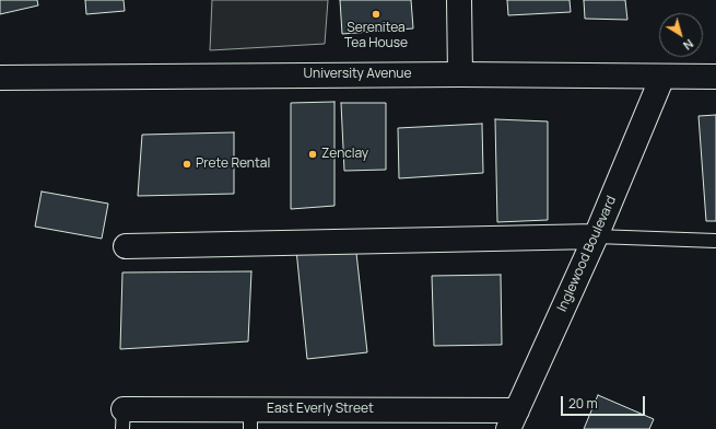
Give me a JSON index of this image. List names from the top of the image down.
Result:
{
  "streets": {
    "street": ["University Avenue", "Inglewood Boulevard", "East Everly Street"]
  },
  "crossings": [
    ["University Avenue", "Inglewood Boulevard"],
    ["Inglewood Boulevard", "East Everly Street"]
  ],
  "places": ["Serenitea Tea House", "Zenclay", "Prete Rental"],
  "scale_bar": "20 m",
  "north": "bottom right"
}
